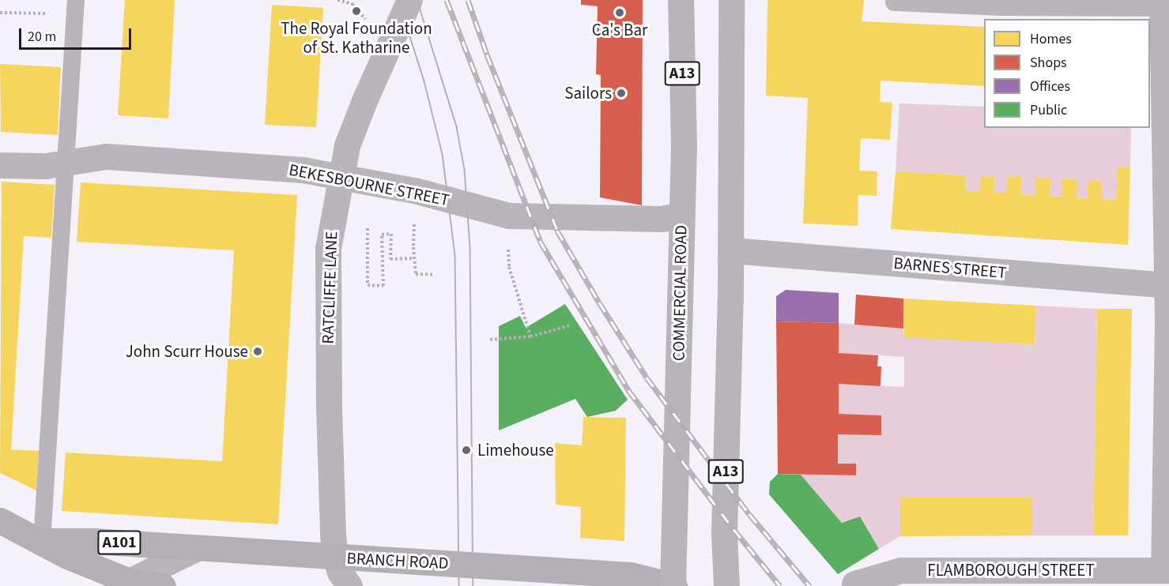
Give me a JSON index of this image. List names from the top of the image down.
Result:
{
  "streets": {
    "highway": ["A13", "COMMERCIAL ROAD"],
    "main road": ["A101", "BRANCH ROAD"],
    "street": [
      "BEKESBOURNE STREET",
      "BARNES STREET",
      "RATCLIFFE LANE",
      "FLAMBOROUGH STREET"
    ]
  },
  "crossings": [
    ["A13", "BARNES STREET"],
    ["BEKESBOURNE STREET", "RATCLIFFE LANE"],
    ["BEKESBOURNE STREET", "COMMERCIAL ROAD"],
    ["RATCLIFFE LANE", "BRANCH ROAD"],
    ["COMMERCIAL ROAD", "BRANCH ROAD"],
    ["A101", "BRANCH ROAD"]
  ],
  "places": [
    "The Royal Foundation of St. Katharine",
    "Ca's Bar",
    "Sailors",
    "John Scurr House",
    "Limehouse"
  ],
  "legend": [
    "Homes",
    "Shops",
    "Offices",
    "Public"
  ],
  "scale_bar": "20 m"
}
